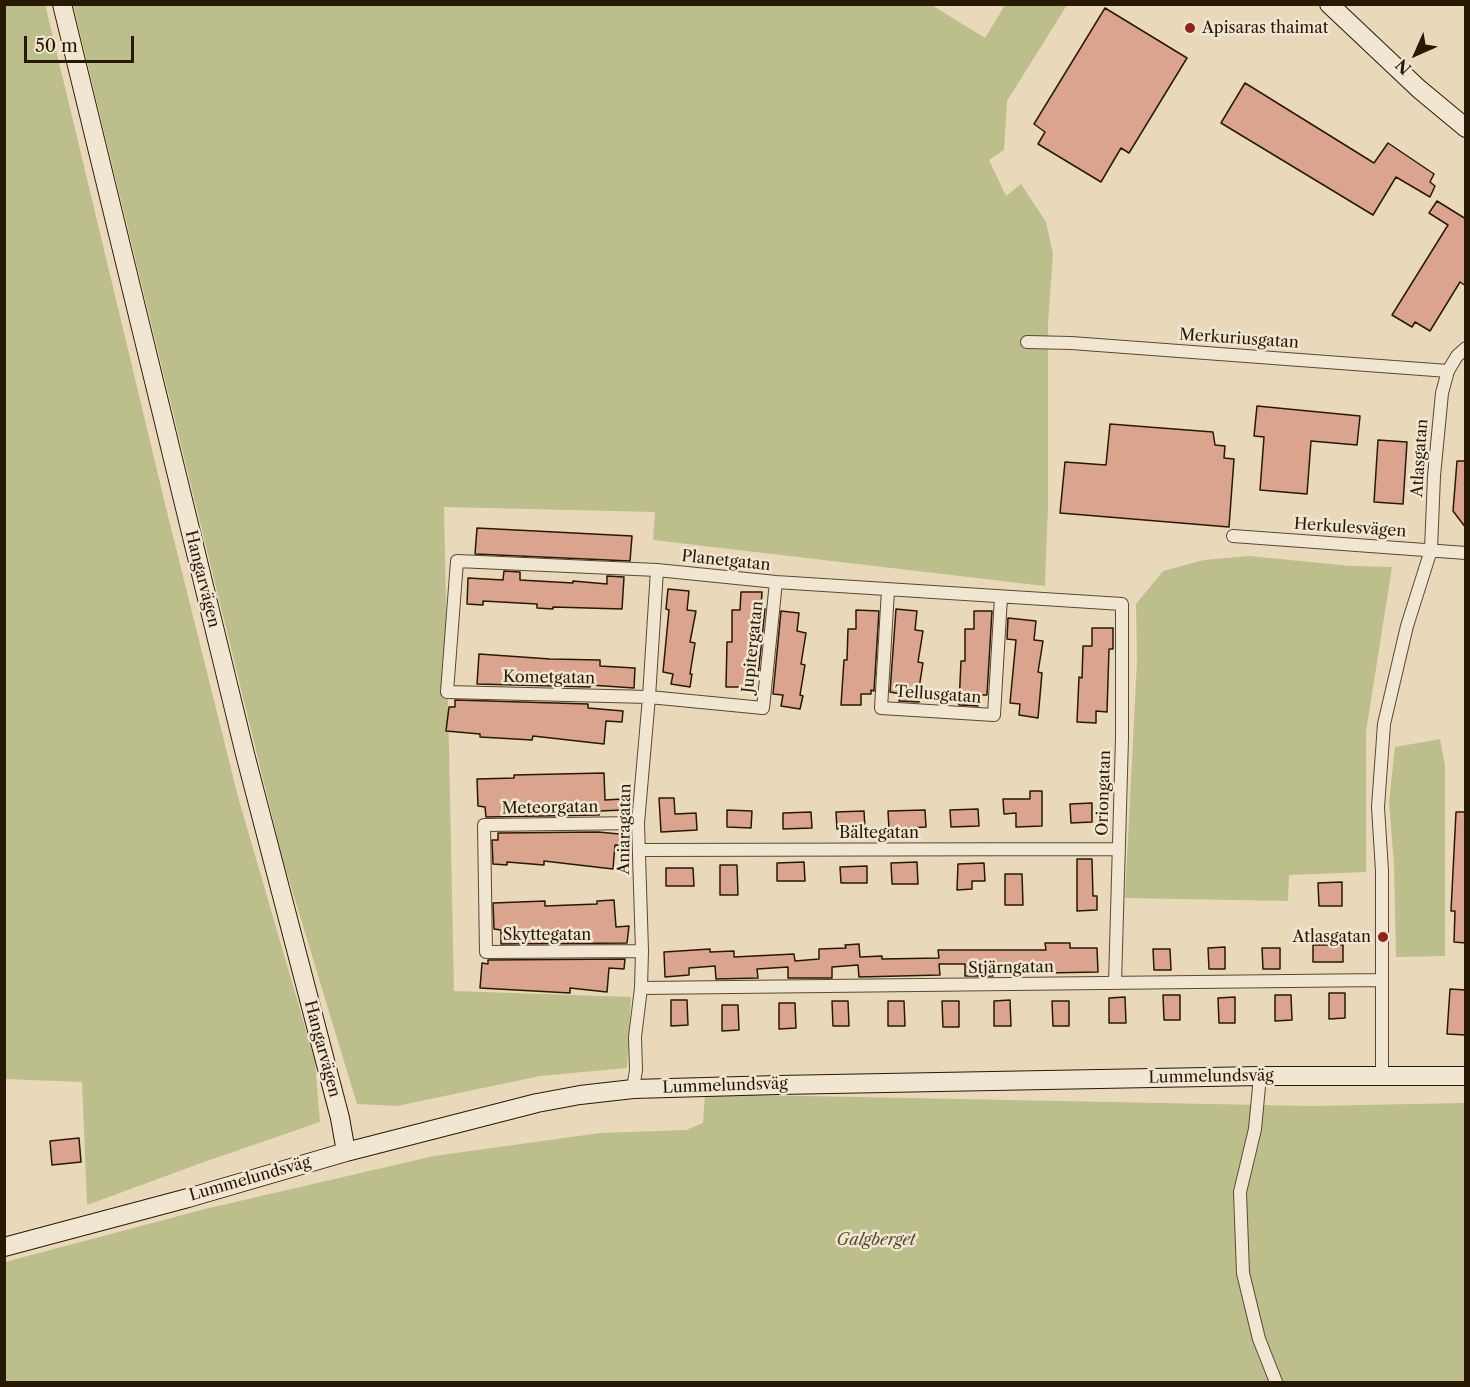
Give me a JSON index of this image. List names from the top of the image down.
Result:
{
  "streets": {
    "main road": ["Hangarvägen", "Lummelundsväg"],
    "street": [
      "Merkuriusgatan",
      "Atlasgatan",
      "Herkulesvägen",
      "Planetgatan",
      "Jupitergatan",
      "Kometgatan",
      "Tellusgatan",
      "Oriongatan",
      "Meteorgatan",
      "Aniaragatan",
      "Bältegatan",
      "Skyttegatan",
      "Stjärngatan"
    ]
  },
  "crossings": [
    ["Merkuriusgatan", "Atlasgatan"],
    ["Atlasgatan", "Herkulesvägen"],
    ["Atlasgatan", "Stjärngatan"],
    ["Atlasgatan", "Lummelundsväg"],
    ["Planetgatan", "Jupitergatan"],
    ["Planetgatan", "Kometgatan"],
    ["Planetgatan", "Tellusgatan"],
    ["Planetgatan", "Oriongatan"],
    ["Planetgatan", "Aniaragatan"],
    ["Hangarvägen", "Lummelundsväg"],
    ["Jupitergatan", "Kometgatan"],
    ["Jupitergatan", "Aniaragatan"],
    ["Kometgatan", "Aniaragatan"],
    ["Oriongatan", "Bältegatan"],
    ["Oriongatan", "Stjärngatan"],
    ["Meteorgatan", "Aniaragatan"],
    ["Meteorgatan", "Skyttegatan"],
    ["Aniaragatan", "Bältegatan"],
    ["Aniaragatan", "Skyttegatan"],
    ["Aniaragatan", "Stjärngatan"],
    ["Aniaragatan", "Lummelundsväg"]
  ],
  "parks": ["Galgberget"],
  "places": ["Apisaras thaimat", "Atlasgatan"],
  "scale_bar": "50 m",
  "north": "bottom left"
}
